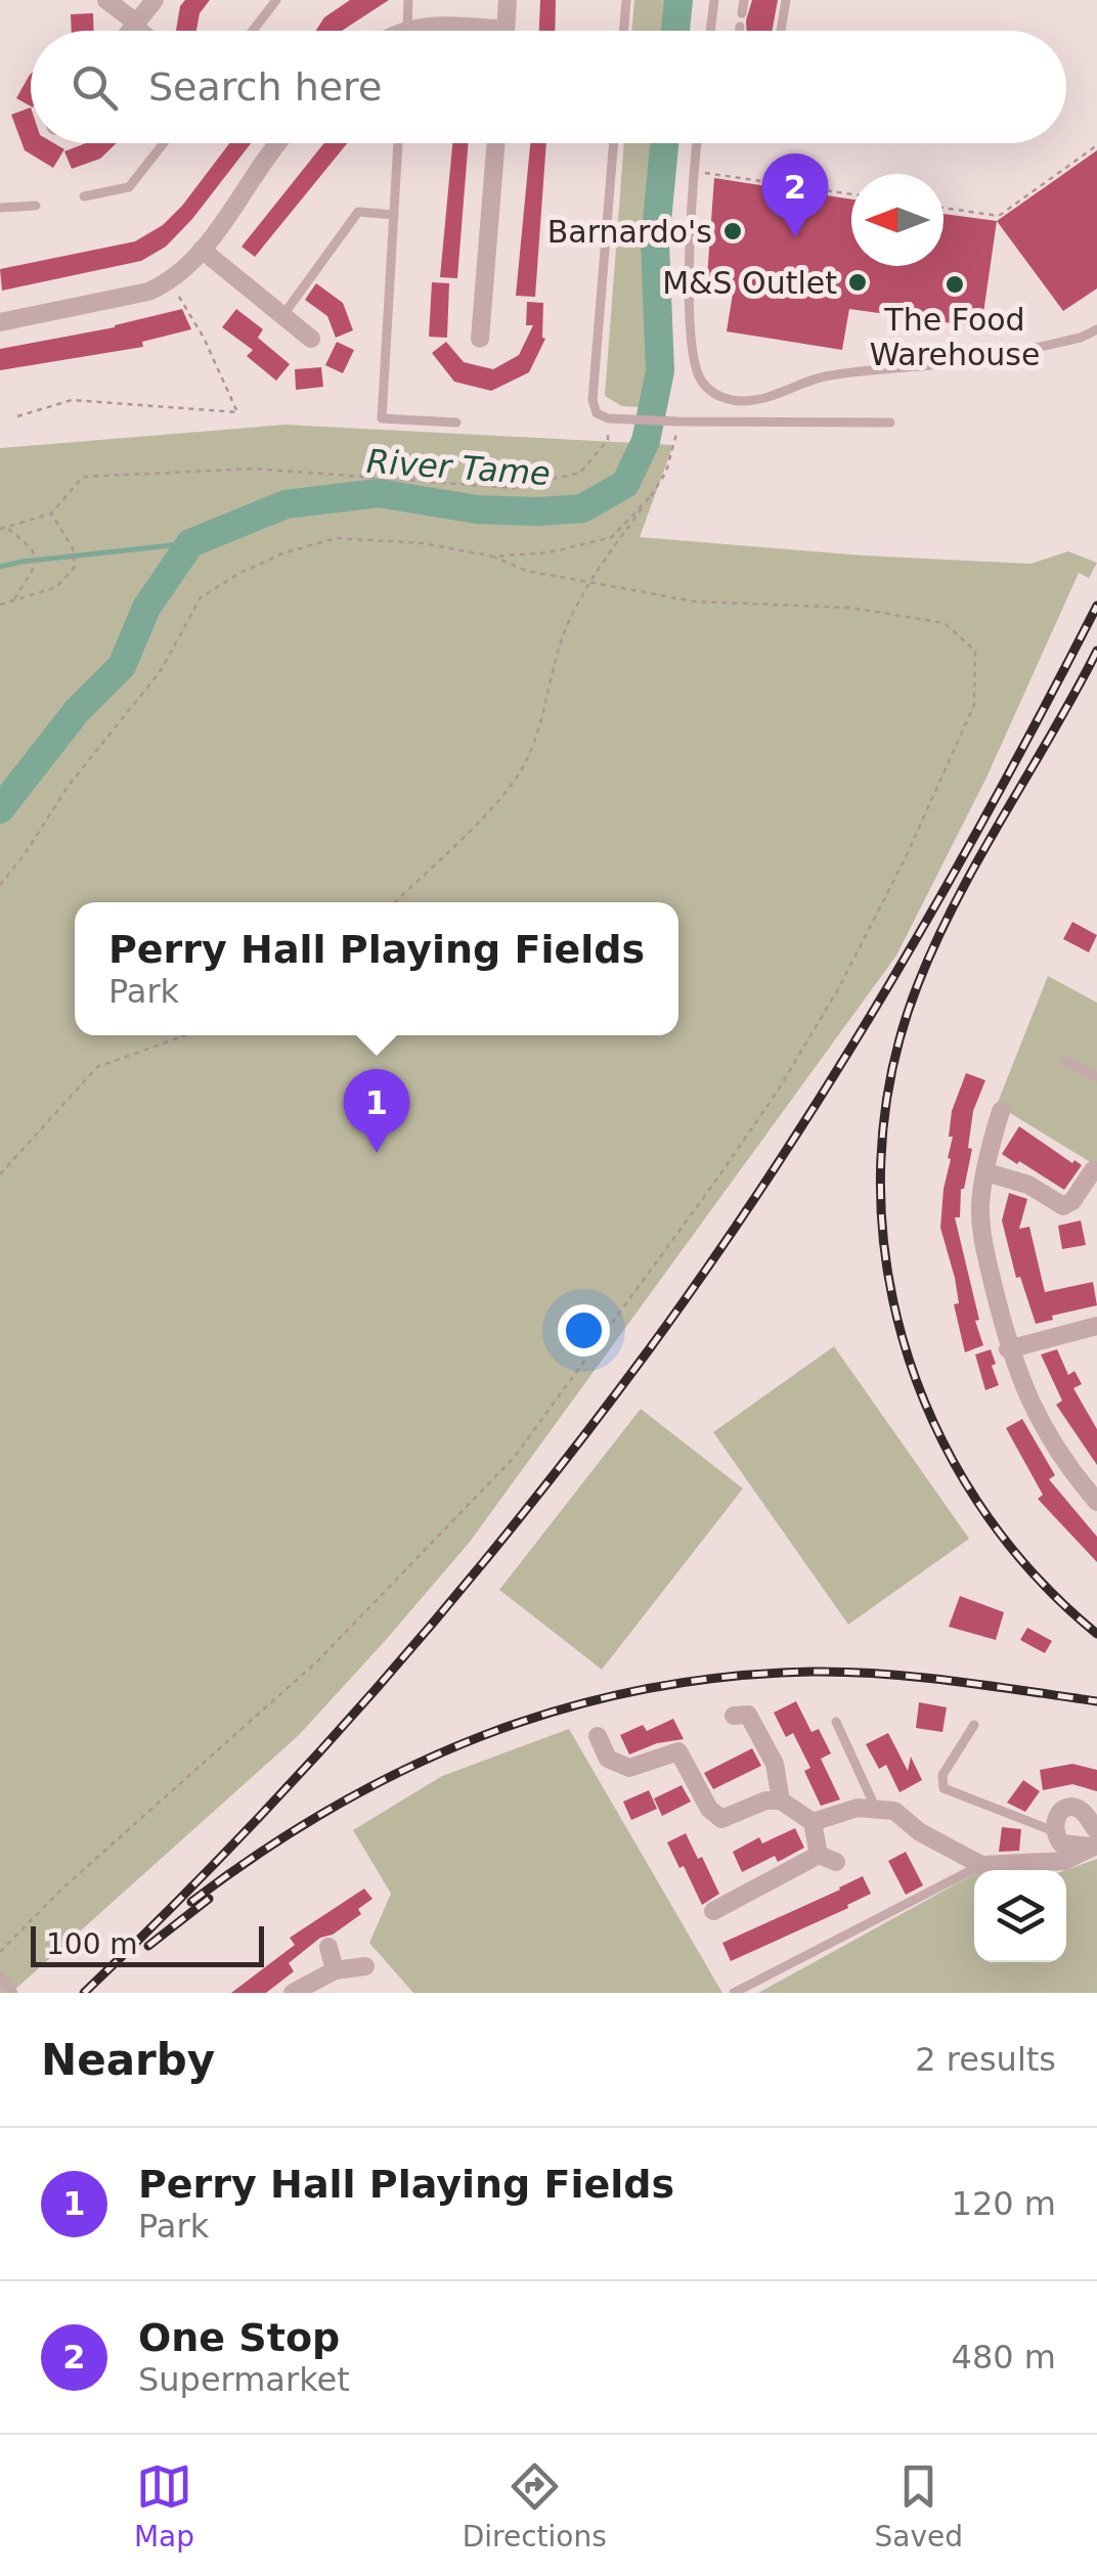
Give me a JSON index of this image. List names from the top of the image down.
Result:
{
  "water": ["River Tame"],
  "places": ["Barnardo's", "M&S Outlet", "The Food Warehouse"],
  "scale_bar": "100 m",
  "north": "left",
  "page": {
    "search": "Search here",
    "pins": ["2", "1"],
    "popup": ["Perry Hall Playing Fields", "Park"],
    "scale": "100 m",
    "heading": ["Nearby", "2 results"],
    "list": [
      {
        "mark": "1",
        "name": "Perry Hall Playing Fields",
        "note": "Park",
        "value": "120 m"
      },
      {
        "mark": "2",
        "name": "One Stop",
        "note": "Supermarket",
        "value": "480 m"
      }
    ],
    "nav": ["Map", "Directions", "Saved"]
  }
}
